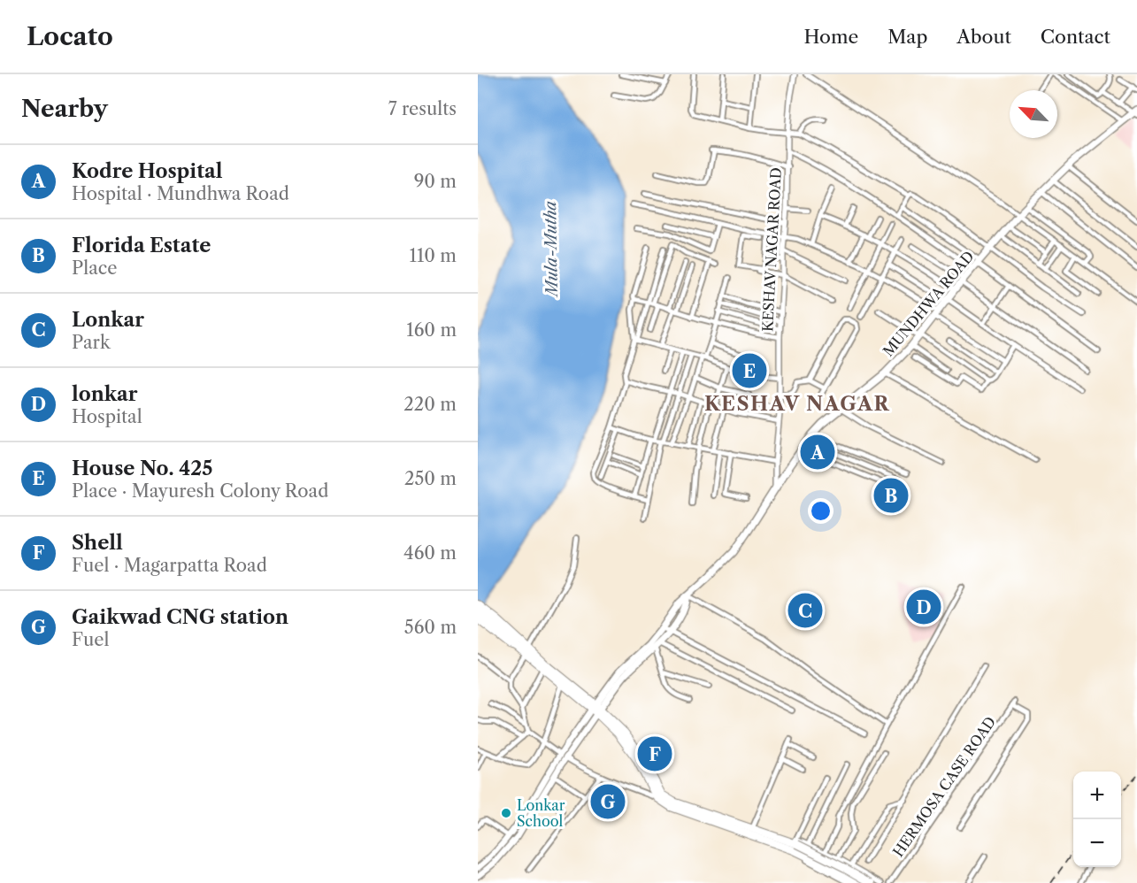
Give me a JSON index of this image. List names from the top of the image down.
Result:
{
  "streets": {
    "main road": ["MUNDHWA ROAD"],
    "street": ["KESHAV NAGAR ROAD", "HERMOSA CASE ROAD"]
  },
  "crossings": [
    ["KESHAV NAGAR ROAD", "MUNDHWA ROAD"]
  ],
  "districts": ["KESHAV NAGAR"],
  "water": ["Mula-Mutha"],
  "places": ["Lonkar School"],
  "north": "top left",
  "page": {
    "header": "Locato",
    "nav": [
      "Home",
      "Map",
      "About",
      "Contact"
    ],
    "heading": ["Nearby", "7 results"],
    "list": [
      {
        "mark": "A",
        "name": "Kodre Hospital",
        "note": "Hospital · Mundhwa Road",
        "value": "90 m"
      },
      {
        "mark": "B",
        "name": "Florida Estate",
        "note": "Place",
        "value": "110 m"
      },
      {
        "mark": "C",
        "name": "Lonkar",
        "note": "Park",
        "value": "160 m"
      },
      {
        "mark": "D",
        "name": "lonkar",
        "note": "Hospital",
        "value": "220 m"
      },
      {
        "mark": "E",
        "name": "House No. 425",
        "note": "Place · Mayuresh Colony Road",
        "value": "250 m"
      },
      {
        "mark": "F",
        "name": "Shell",
        "note": "Fuel · Magarpatta Road",
        "value": "460 m"
      },
      {
        "mark": "G",
        "name": "Gaikwad CNG station",
        "note": "Fuel",
        "value": "560 m"
      }
    ],
    "pins": [
      "E",
      "A",
      "B",
      "D",
      "C",
      "F",
      "G"
    ],
    "map_buttons": ["+", "−"]
  }
}
